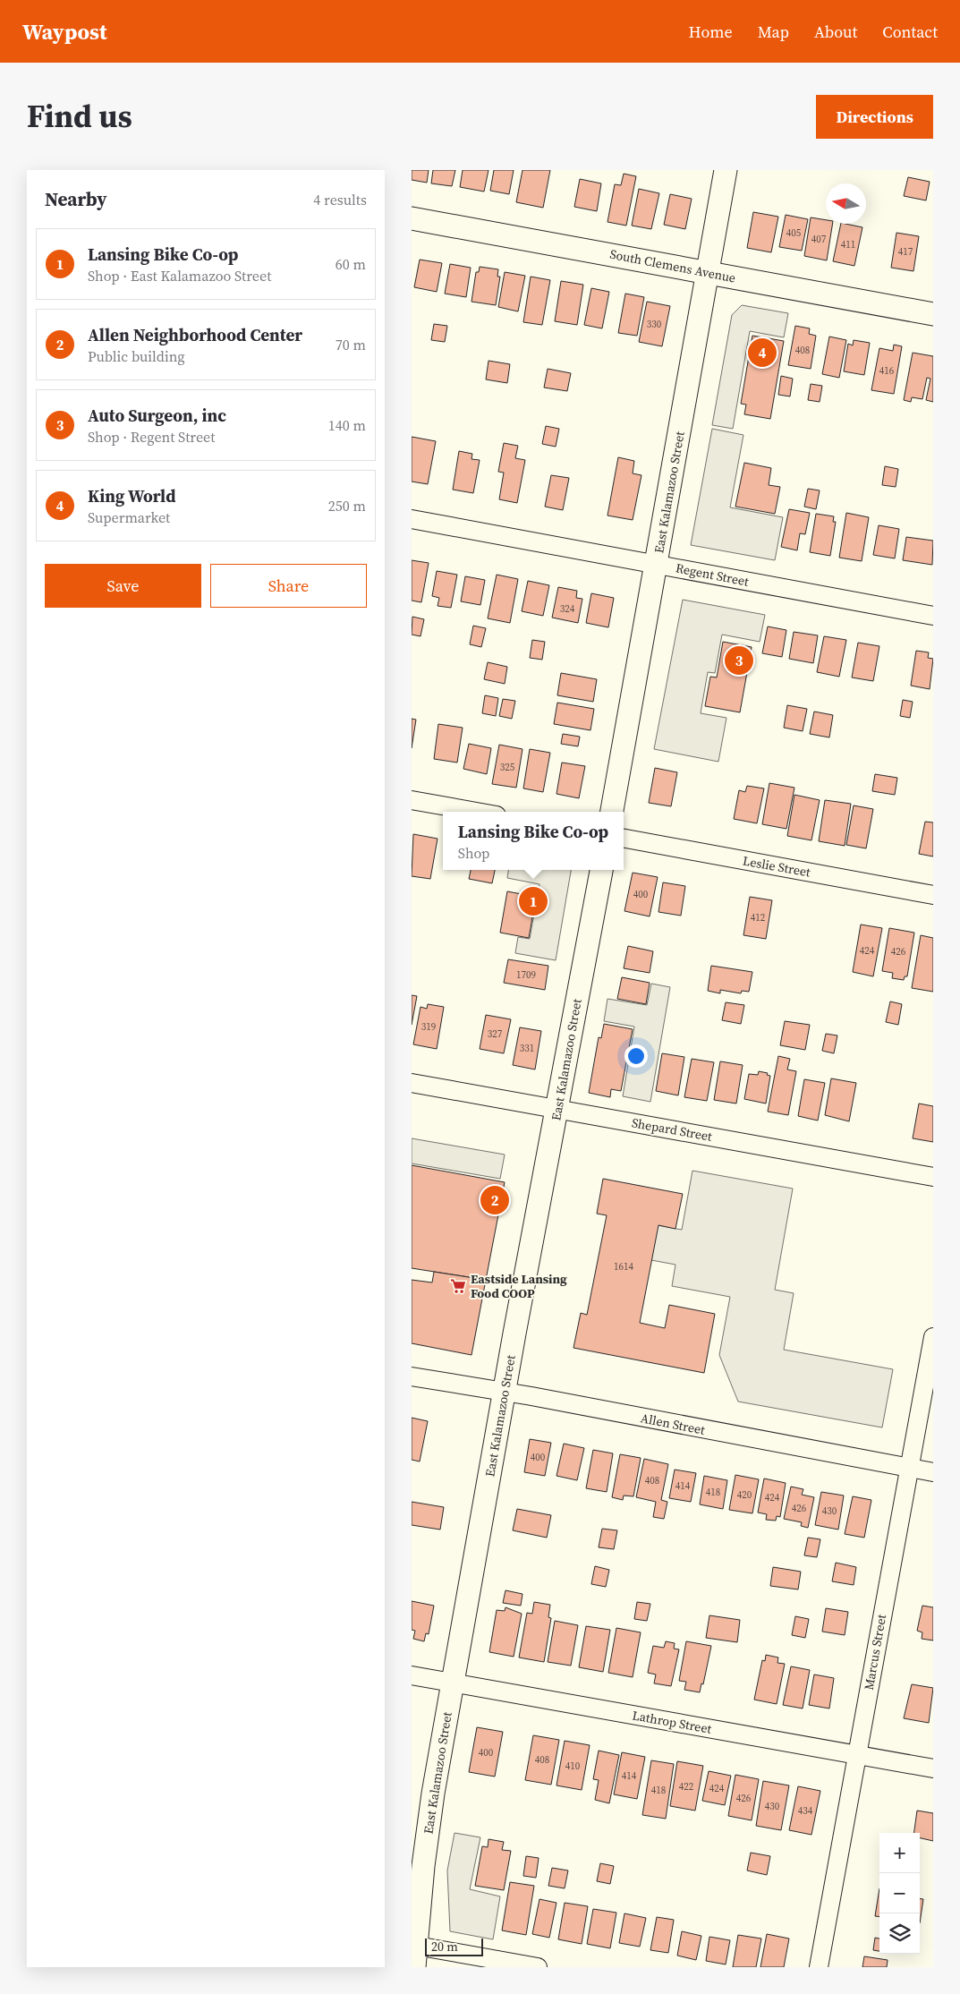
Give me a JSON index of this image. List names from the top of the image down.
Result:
{
  "streets": {
    "street": [
      "South Clemens Avenue",
      "East Kalamazoo Street",
      "Regent Street",
      "Leslie Street",
      "Shepard Street",
      "Allen Street",
      "Marcus Street",
      "Lathrop Street"
    ]
  },
  "crossings": [
    ["South Clemens Avenue", "East Kalamazoo Street"],
    ["East Kalamazoo Street", "Regent Street"],
    ["East Kalamazoo Street", "Shepard Street"],
    ["East Kalamazoo Street", "Allen Street"],
    ["East Kalamazoo Street", "Lathrop Street"],
    ["Allen Street", "Marcus Street"],
    ["Marcus Street", "Lathrop Street"]
  ],
  "places": {
    "supermarket": ["Eastside Lansing Food COOP"]
  },
  "house_numbers": [
    "405",
    "407",
    "411",
    "417",
    "330",
    "408",
    "416",
    "324",
    "325",
    "400",
    "412",
    "424",
    "426",
    "1709",
    "319",
    "327",
    "331",
    "1614",
    "400",
    "408",
    "414",
    "418",
    "420",
    "424",
    "426",
    "430",
    "400",
    "408",
    "410",
    "414",
    "422",
    "424",
    "418",
    "426",
    "430",
    "434"
  ],
  "scale_bar": "20 m",
  "north": "left",
  "page": {
    "header": "Waypost",
    "nav": [
      "Home",
      "Map",
      "About",
      "Contact"
    ],
    "title": "Find us",
    "buttons": [
      "Directions",
      ["Save", "Share"]
    ],
    "heading": ["Nearby", "4 results"],
    "list": [
      {
        "mark": "1",
        "name": "Lansing Bike Co-op",
        "note": "Shop · East Kalamazoo Street",
        "value": "60 m"
      },
      {
        "mark": "2",
        "name": "Allen Neighborhood Center",
        "note": "Public building",
        "value": "70 m"
      },
      {
        "mark": "3",
        "name": "Auto Surgeon, inc",
        "note": "Shop · Regent Street",
        "value": "140 m"
      },
      {
        "mark": "4",
        "name": "King World",
        "note": "Supermarket",
        "value": "250 m"
      }
    ],
    "pins": [
      "4",
      "3",
      "1",
      "2"
    ],
    "popup": ["Lansing Bike Co-op", "Shop"],
    "map_buttons": ["+", "−"],
    "scale": "20 m"
  }
}
